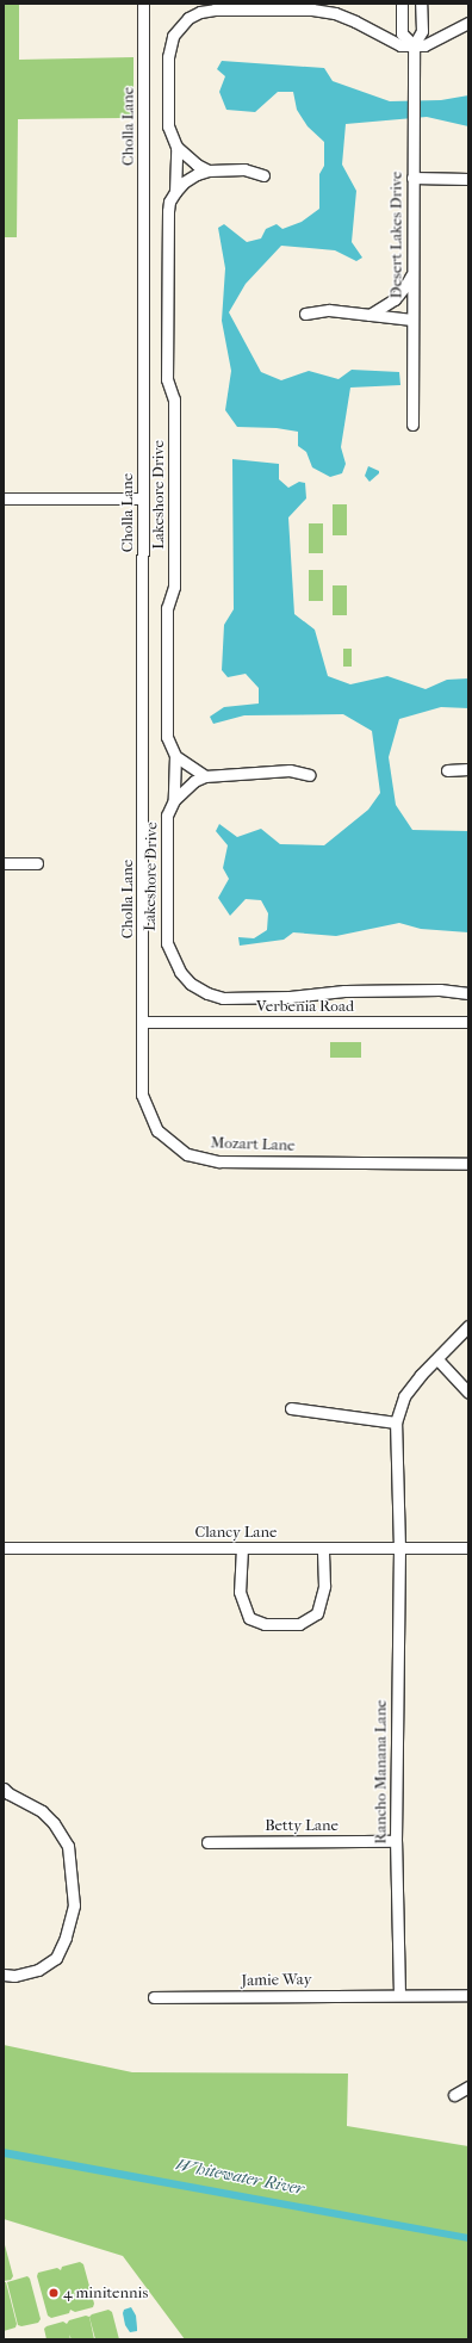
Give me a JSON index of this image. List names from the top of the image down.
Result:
{
  "streets": {
    "street": [
      "Cholla Lane",
      "Desert Lakes Drive",
      "Lakeshore Drive",
      "Verbenia Road",
      "Mozart Lane",
      "Clancy Lane",
      "Rancho Manana Lane",
      "Betty Lane",
      "Jamie Way"
    ]
  },
  "crossings": [
    ["Cholla Lane", "Verbenia Road"],
    ["Cholla Lane", "Mozart Lane"],
    ["Desert Lakes Drive", "Lakeshore Drive"],
    ["Verbenia Road", "Mozart Lane"],
    ["Clancy Lane", "Rancho Manana Lane"],
    ["Rancho Manana Lane", "Betty Lane"],
    ["Rancho Manana Lane", "Jamie Way"]
  ],
  "water": ["Whitewater River"],
  "places": ["4 minitennis"]
}
